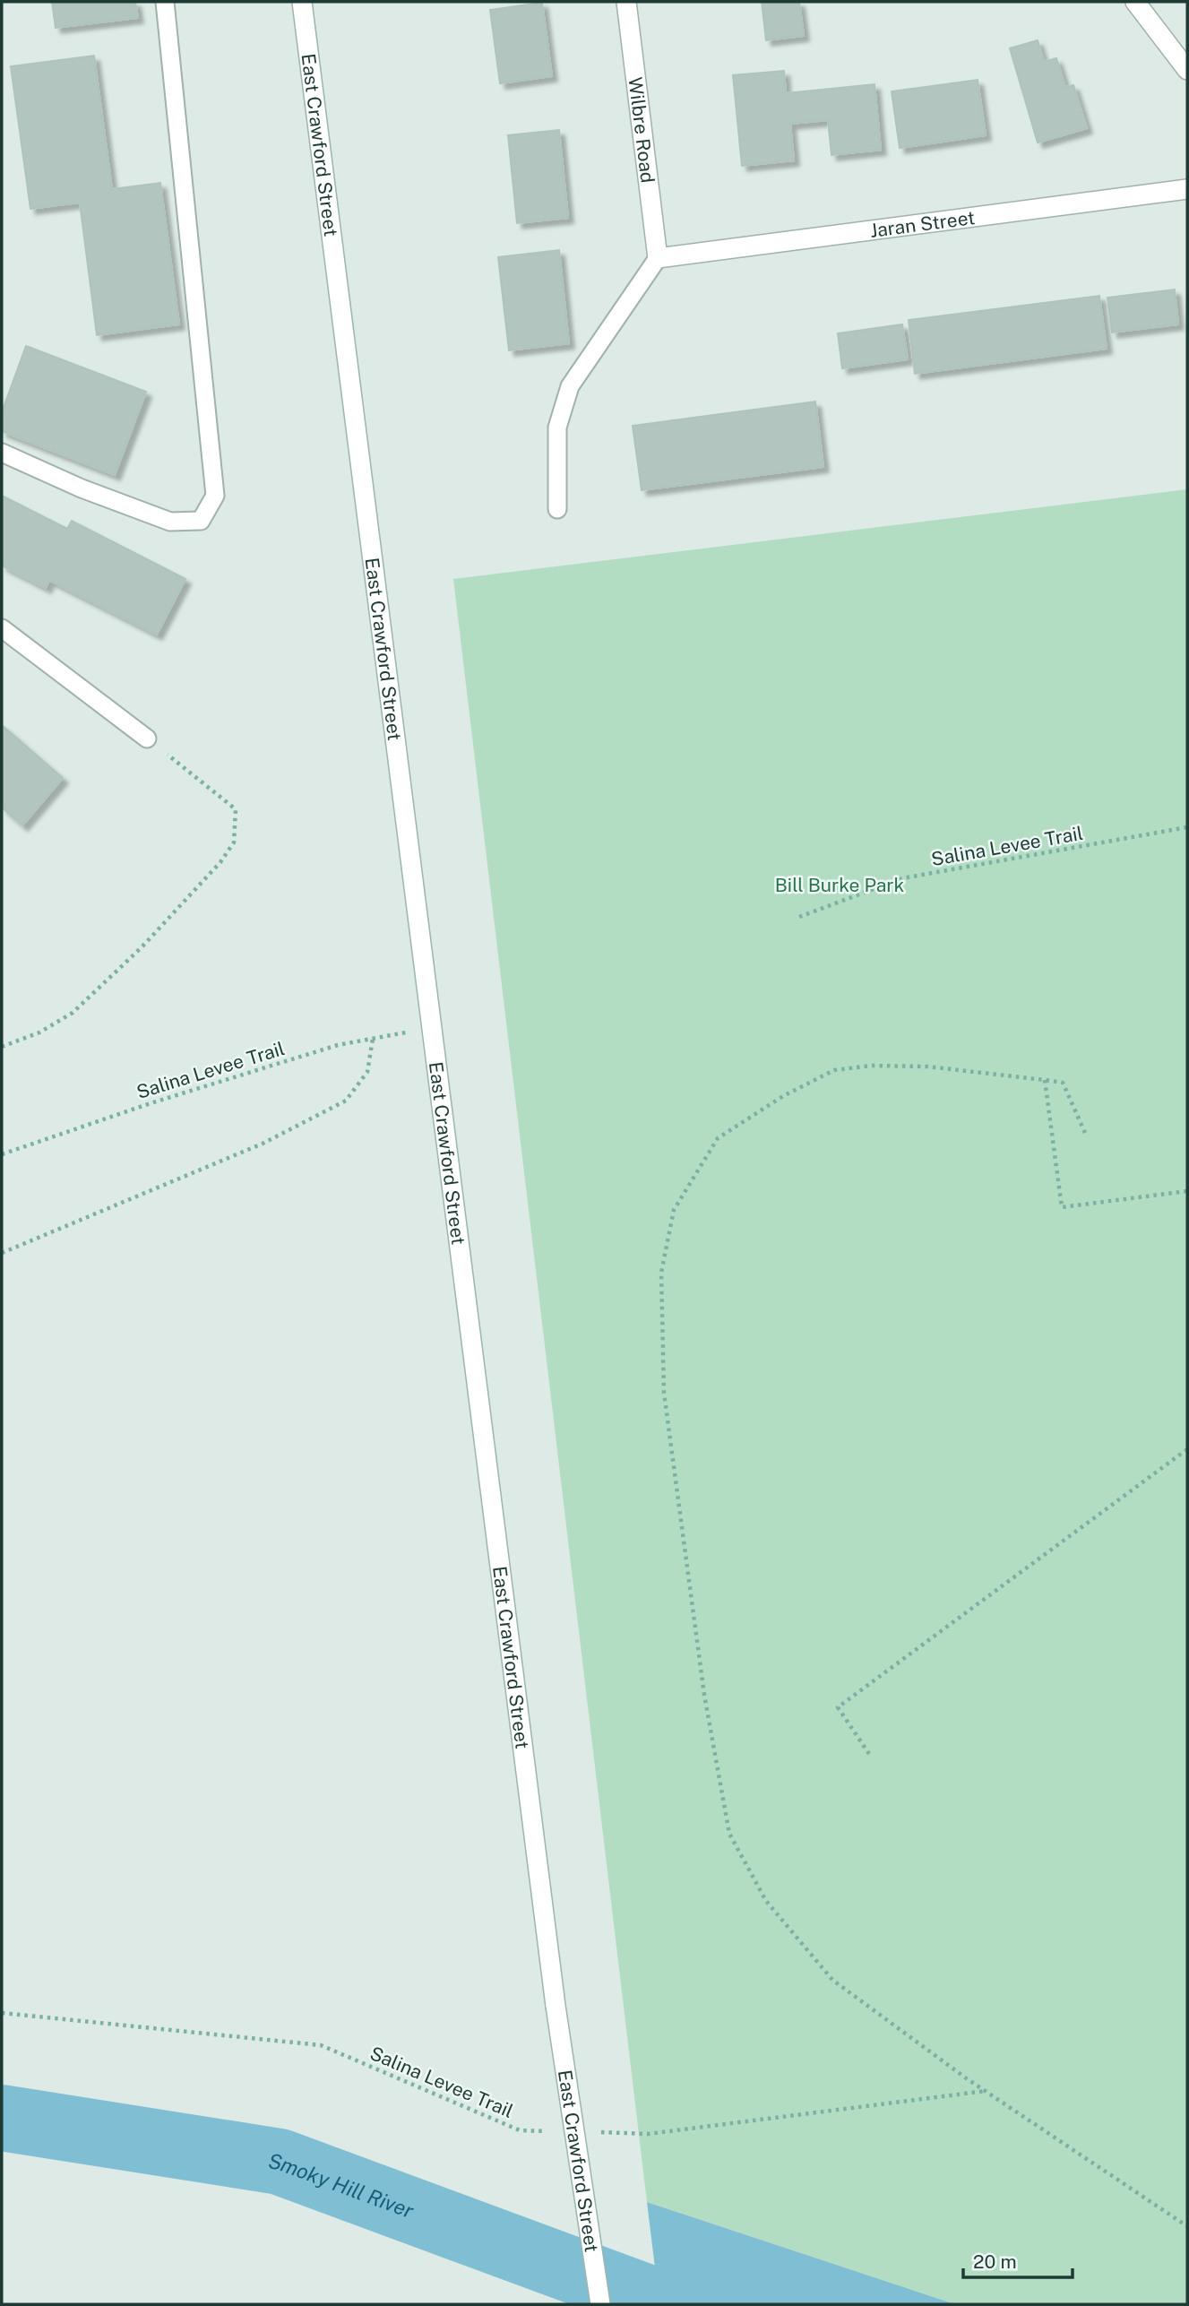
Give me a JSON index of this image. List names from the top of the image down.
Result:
{
  "streets": {
    "street": ["Wilbre Road", "East Crawford Street", "Jaran Street"],
    "path": ["Salina Levee Trail"]
  },
  "crossings": [
    ["Wilbre Road", "Jaran Street"],
    ["East Crawford Street", "Salina Levee Trail"]
  ],
  "water": ["Smoky Hill River"],
  "parks": ["Bill Burke Park"],
  "scale_bar": "20 m"
}
